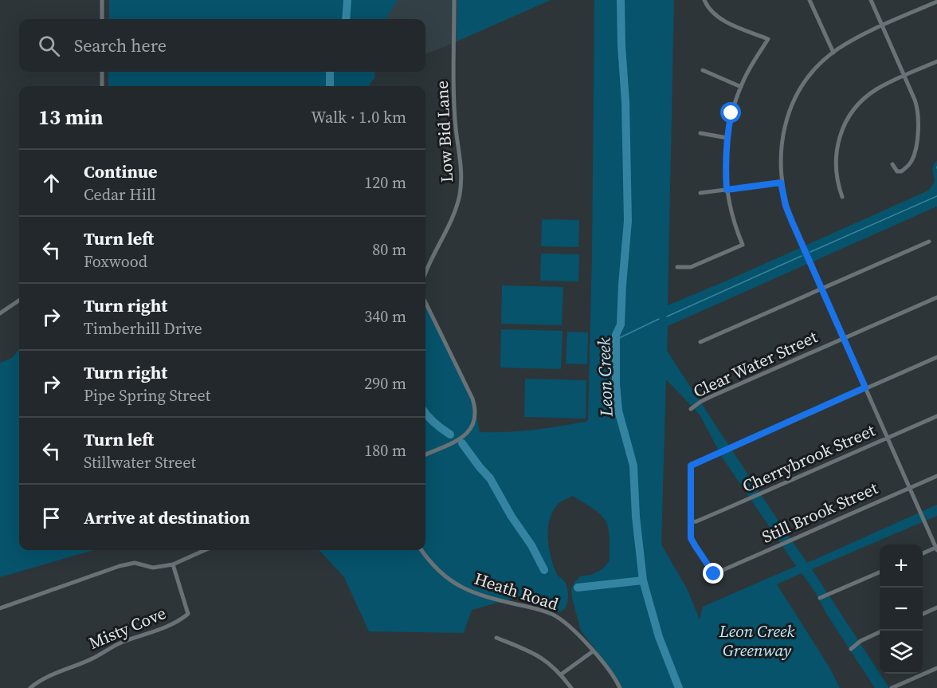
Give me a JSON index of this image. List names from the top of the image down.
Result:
{
  "streets": {
    "street": [
      "Low Bid Lane",
      "Clear Water Street",
      "Cherrybrook Street",
      "Still Brook Street",
      "Heath Road",
      "Misty Cove"
    ]
  },
  "crossings": [
    ["Cherrybrook Street", "Still Brook Street"]
  ],
  "water": ["Leon Creek"],
  "parks": ["Leon Creek Greenway"],
  "page": {
    "search": "Search here",
    "heading": ["13 min", "Walk · 1.0 km"],
    "list": [
      ["Continue", "Cedar Hill", "120 m"],
      ["Turn left", "Foxwood", "80 m"],
      ["Turn right", "Timberhill Drive", "340 m"],
      ["Turn right", "Pipe Spring Street", "290 m"],
      ["Turn left", "Stillwater Street", "180 m"],
      "Arrive at destination"
    ],
    "map_buttons": ["+", "−"]
  }
}
